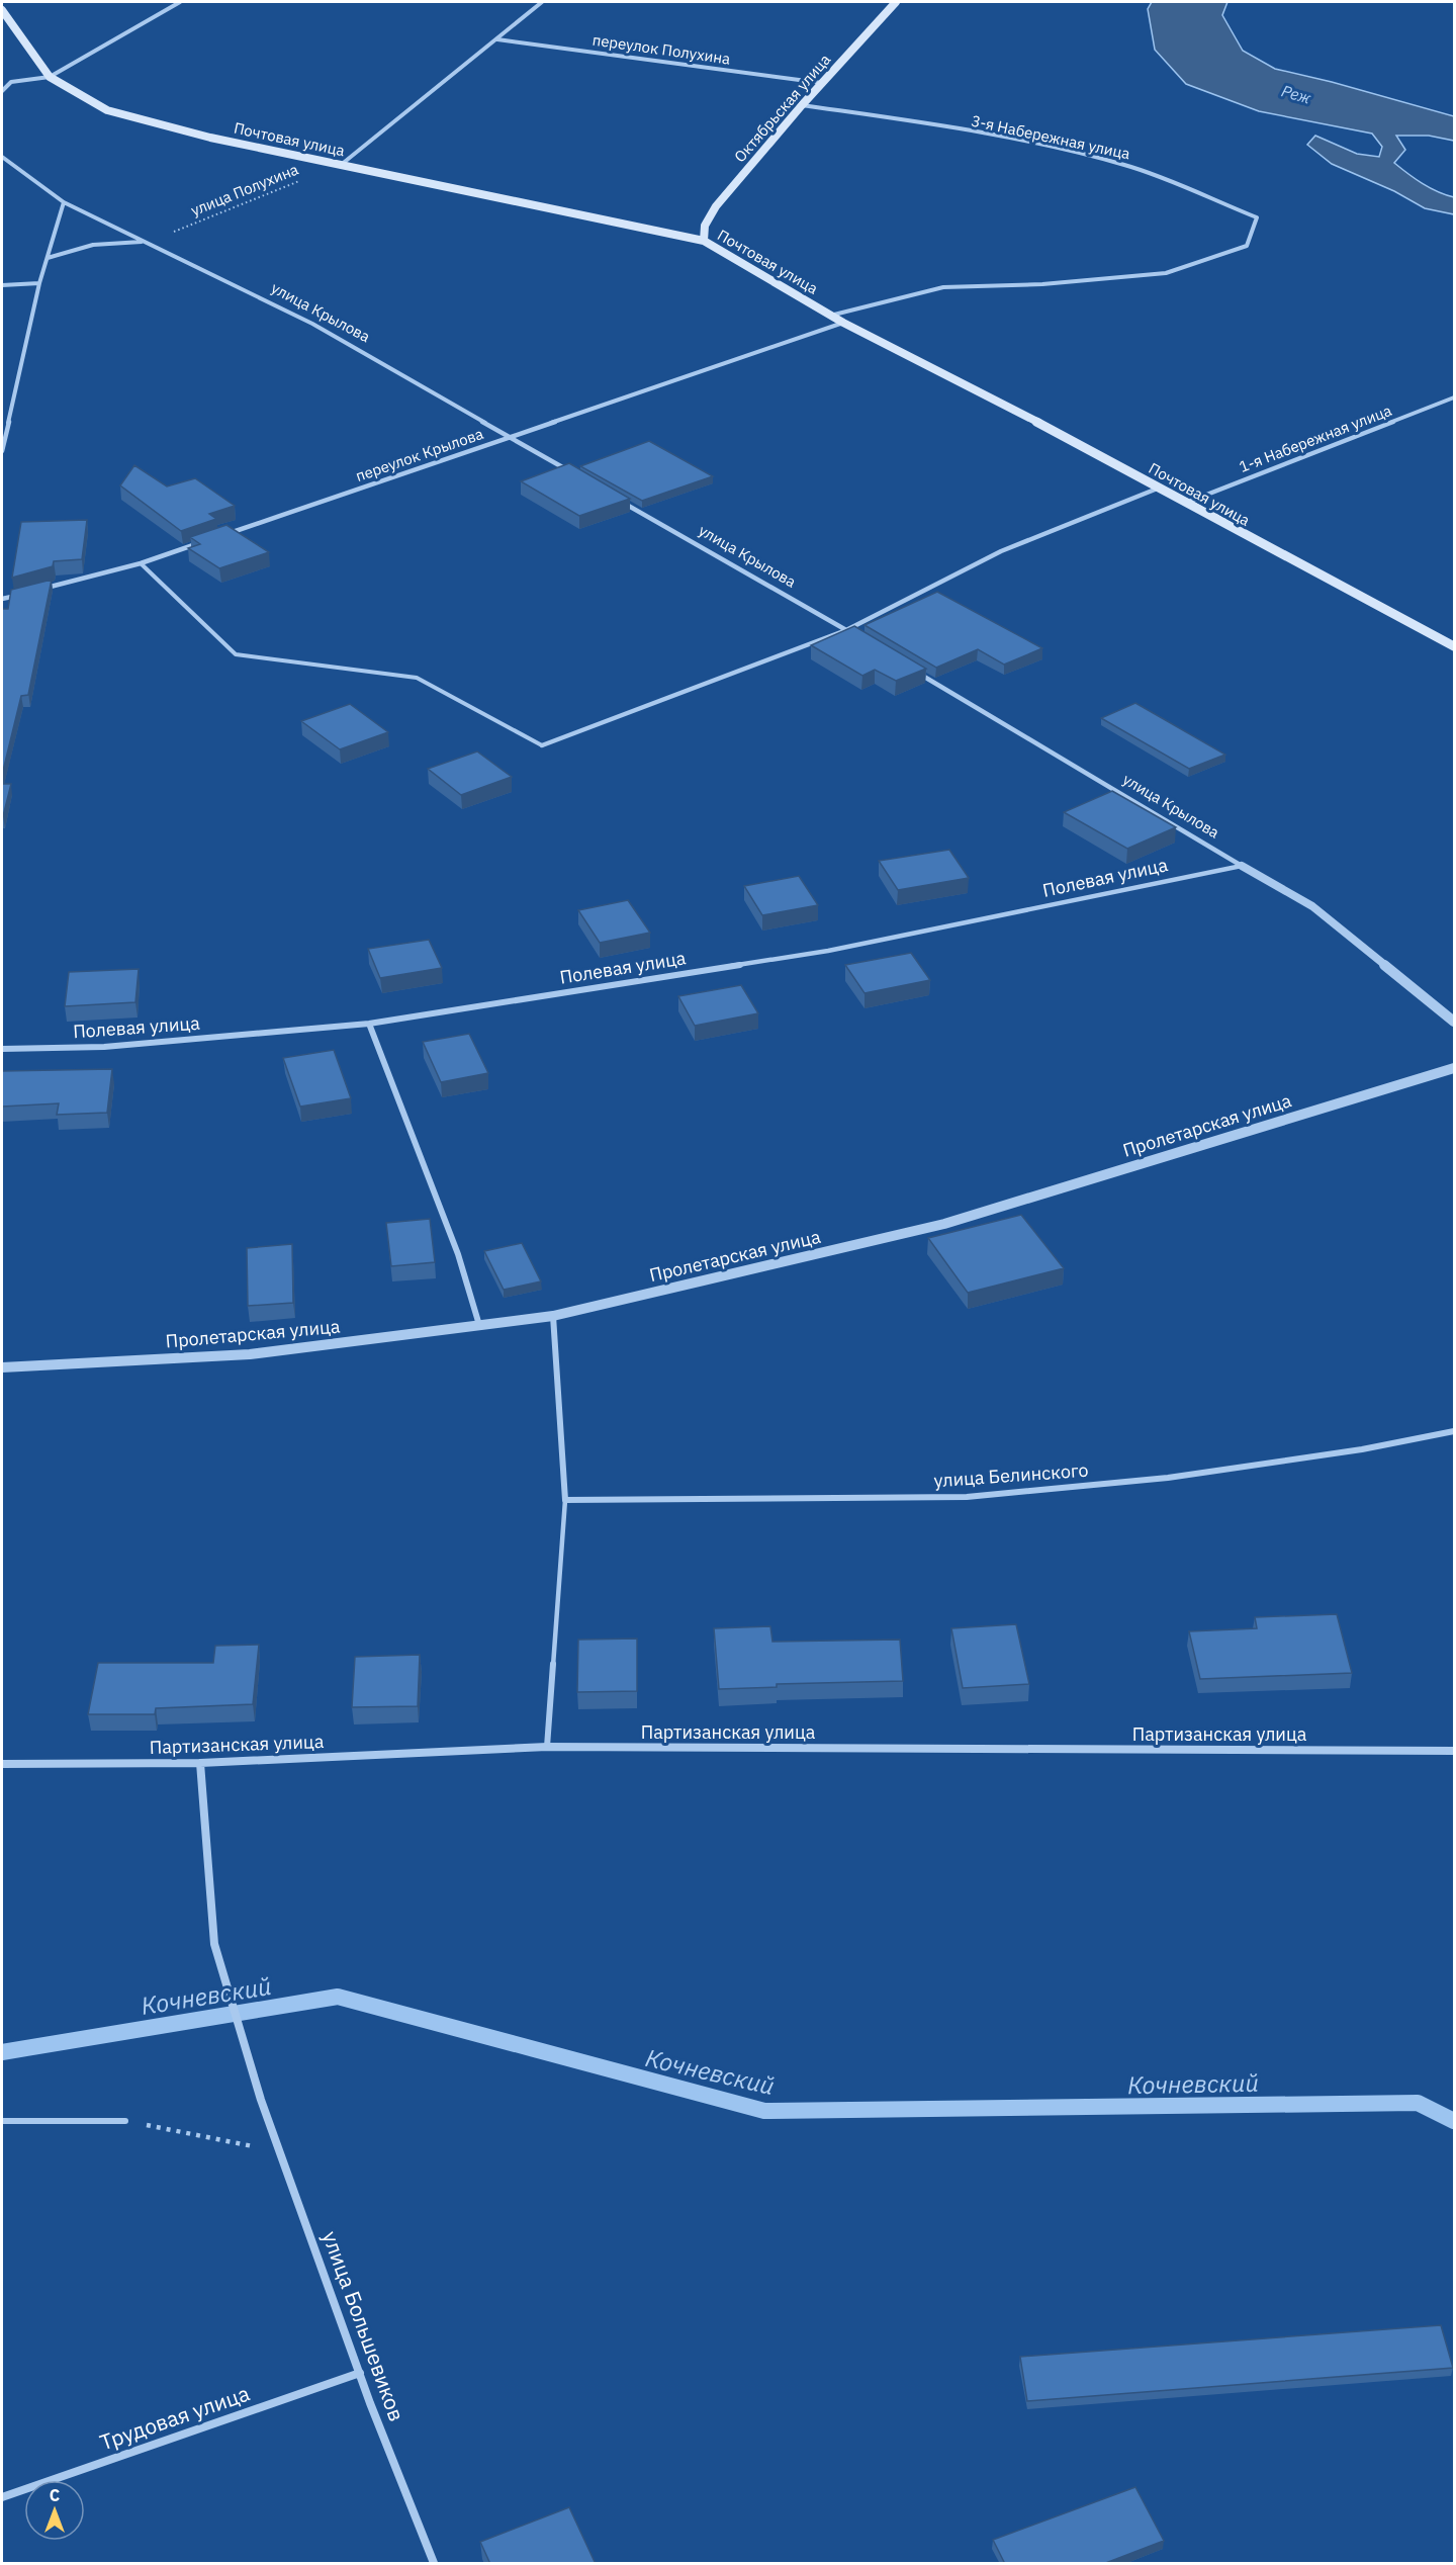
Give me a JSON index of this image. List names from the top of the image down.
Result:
{
  "streets": {
    "main road": ["Октябрьская улица", "Почтовая улица"],
    "street": [
      "переулок Полухина",
      "3-я Набережная улица",
      "улица Крылова",
      "1-я Набережная улица",
      "переулок Крылова",
      "Полевая улица",
      "Пролетарская улица",
      "улица Белинского",
      "Партизанская улица",
      "улица Большевиков",
      "Трудовая улица"
    ],
    "path": ["улица Полухина"]
  },
  "crossings": [
    ["переулок Полухина", "Октябрьская улица"],
    ["Октябрьская улица", "3-я Набережная улица"],
    ["Октябрьская улица", "Почтовая улица"],
    ["3-я Набережная улица", "Почтовая улица"],
    ["Почтовая улица", "улица Полухина"],
    ["Почтовая улица", "1-я Набережная улица"],
    ["Почтовая улица", "переулок Крылова"],
    ["улица Полухина", "улица Крылова"],
    ["улица Крылова", "переулок Крылова"],
    ["улица Крылова", "Полевая улица"],
    ["Партизанская улица", "улица Большевиков"],
    ["улица Большевиков", "Трудовая улица"]
  ],
  "water": ["Реж", "Кочневский"],
  "north": "top"
}
